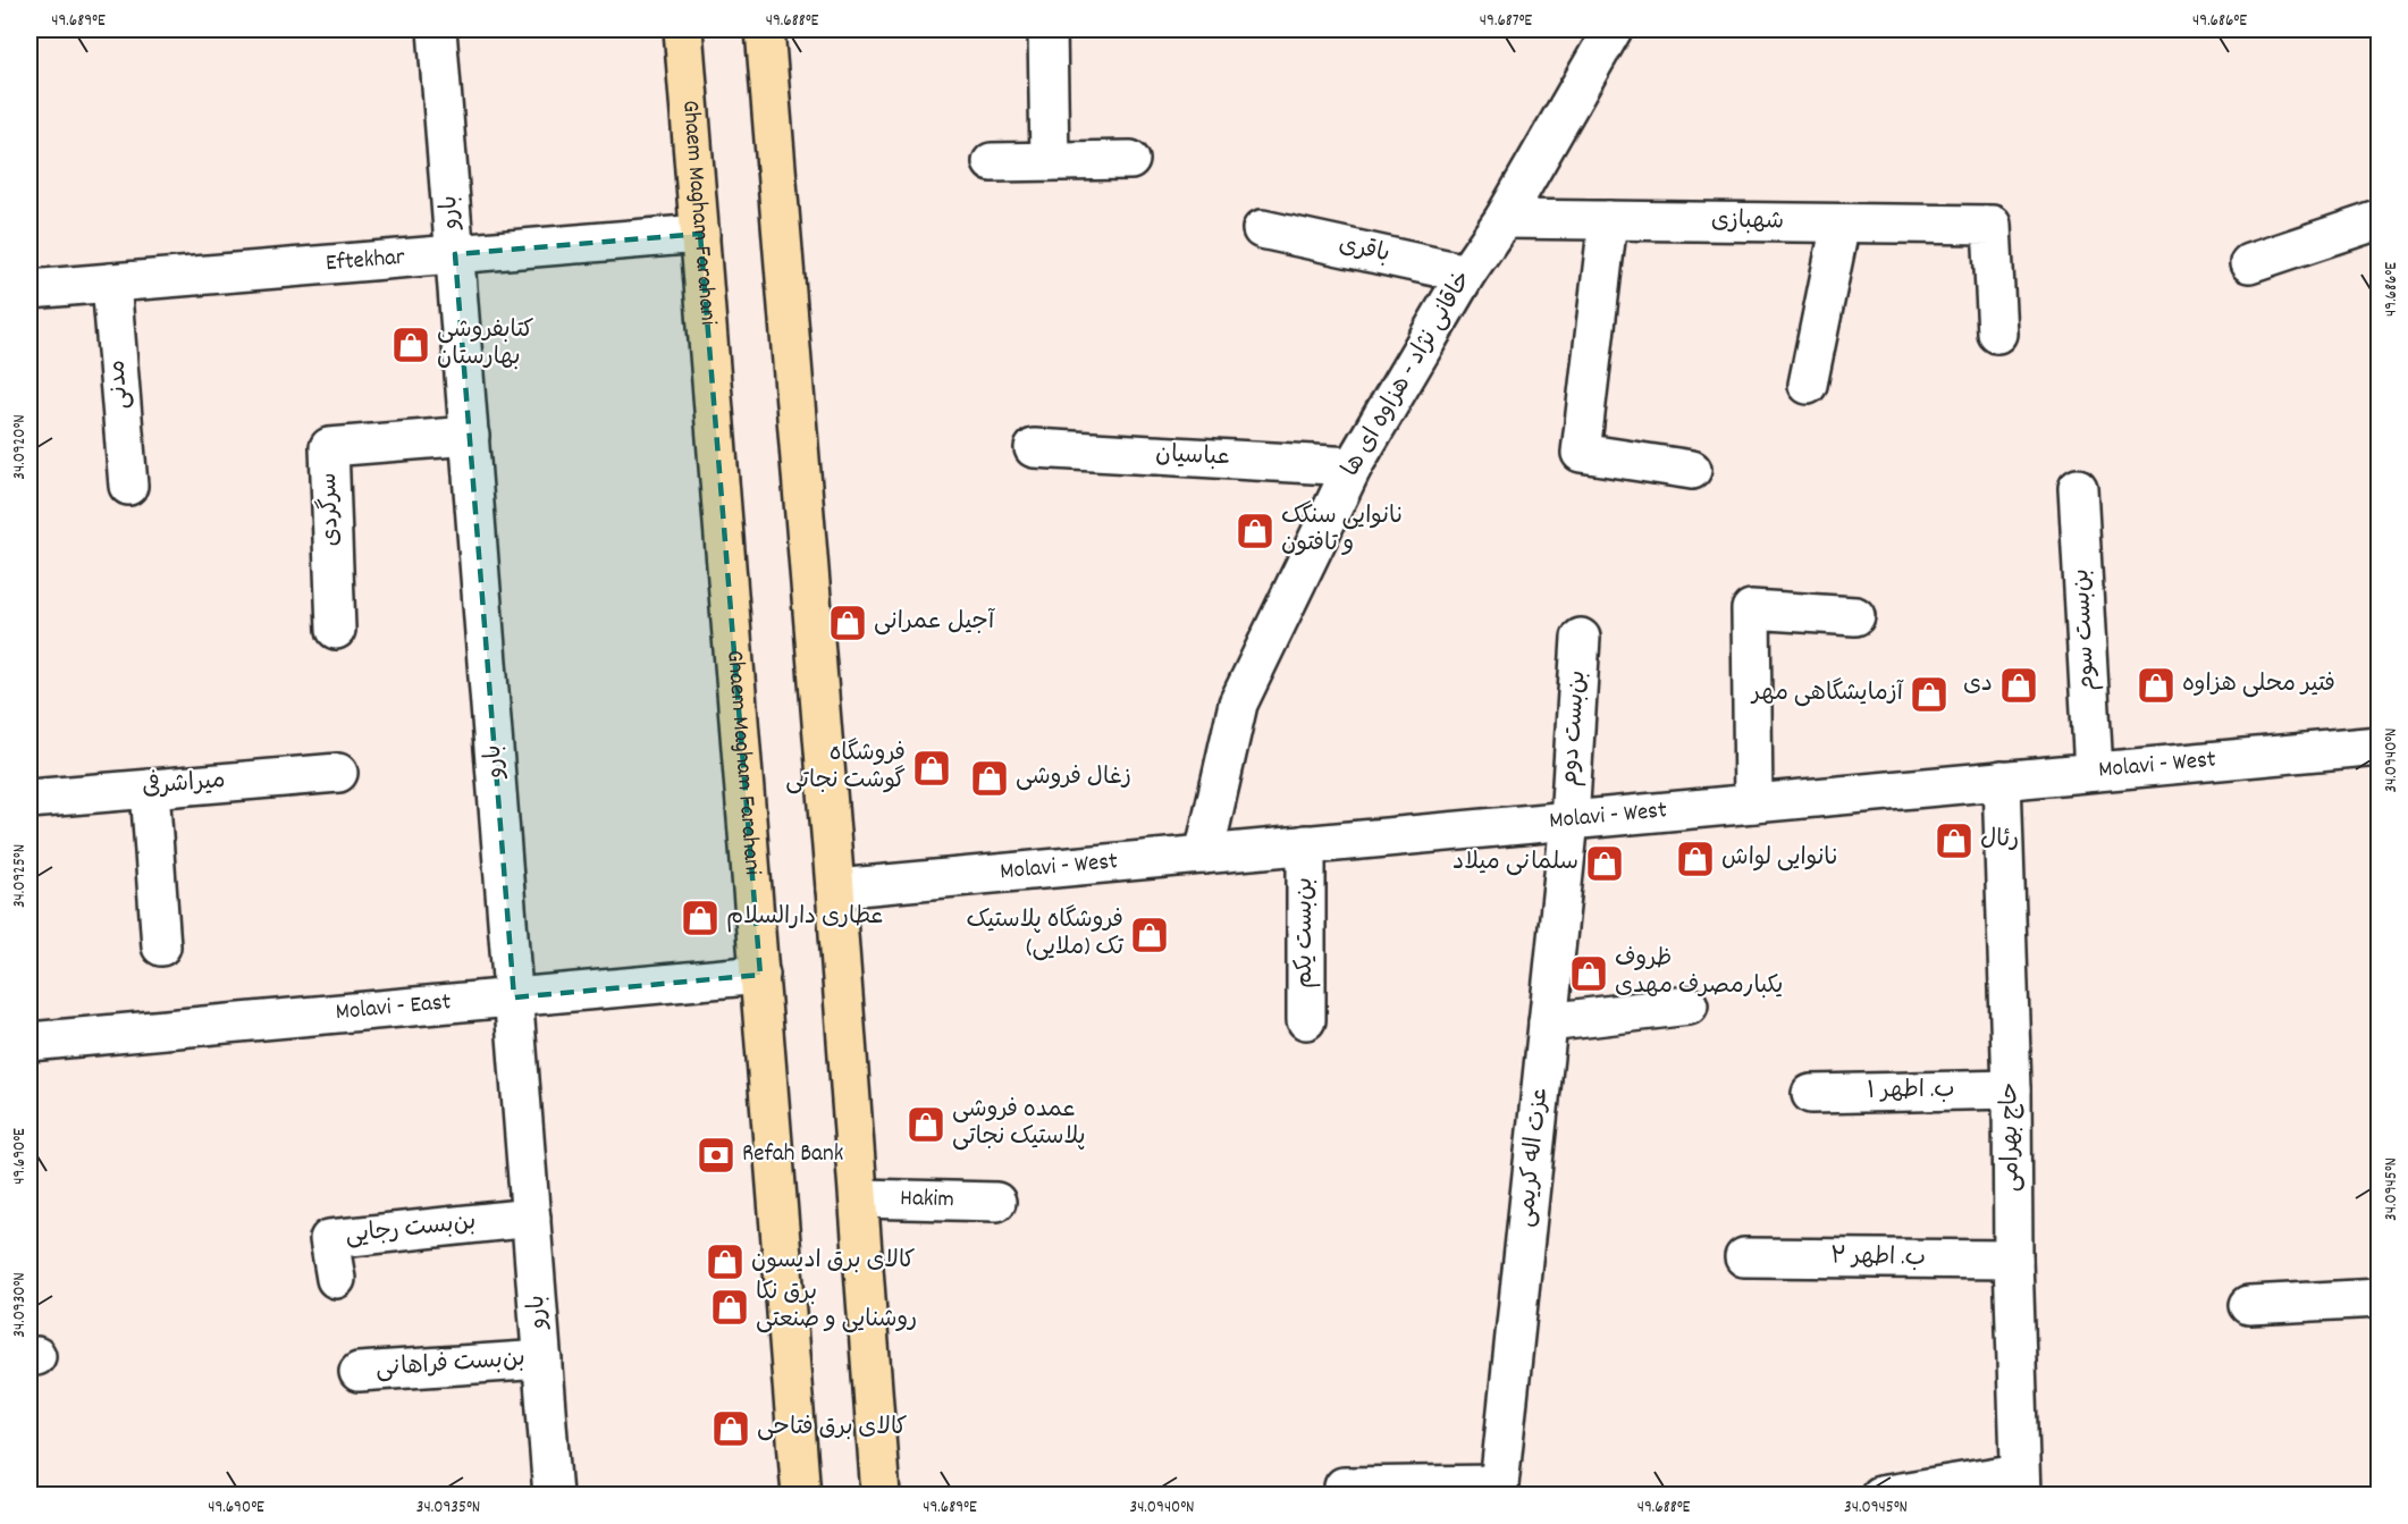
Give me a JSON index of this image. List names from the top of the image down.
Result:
{
  "streets": {
    "main road": ["Ghaem Magham Farahani"],
    "street": [
      "بارو",
      "شهبازی",
      "باقری",
      "Eftekhar",
      "خاقانی نژاد - هزاوه ای ها",
      "مدنی",
      "عباسیان",
      "سرگردی",
      "بن‌بست سوم",
      "بن‌بست دوم",
      "Molavi - West",
      "میراشرفی",
      "بن‌بست یکم",
      "Molavi - East",
      "ب. اطهر ۱",
      "حاج بهرامی",
      "عزت اله کریمی",
      "Hakim",
      "بن‌بست رجایی",
      "ب. اطهر ۲",
      "بن‌بست فراهانی"
    ]
  },
  "crossings": [
    ["بارو", "Eftekhar"],
    ["بارو", "سرگردی"],
    ["بارو", "Molavi - East"],
    ["بارو", "بن‌بست رجایی"],
    ["بارو", "بن‌بست فراهانی"],
    ["Ghaem Magham Farahani", "Eftekhar"],
    ["Ghaem Magham Farahani", "Molavi - East"],
    ["شهبازی", "خاقانی نژاد - هزاوه ای ها"],
    ["باقری", "خاقانی نژاد - هزاوه ای ها"],
    ["Eftekhar", "مدنی"],
    ["خاقانی نژاد - هزاوه ای ها", "عباسیان"],
    ["خاقانی نژاد - هزاوه ای ها", "Molavi - West"],
    ["بن‌بست سوم", "Molavi - West"],
    ["بن‌بست دوم", "Molavi - West"],
    ["بن‌بست دوم", "عزت اله کریمی"],
    ["Molavi - West", "بن‌بست یکم"],
    ["Molavi - West", "حاج بهرامی"],
    ["Molavi - West", "عزت اله کریمی"],
    ["ب. اطهر ۱", "حاج بهرامی"],
    ["حاج بهرامی", "ب. اطهر ۲"]
  ],
  "places": {
    "shop": [
      "کتابفروشی بهارستان",
      "نانوایی سنگک و تافتون",
      "آجیل عمرانی",
      "دی",
      "فتیر محلی هزاوه",
      "آزمایشگاهی مهر",
      "فروشگاه گوشت نجاتی",
      "زغال فروشی",
      "رئال",
      "نانوایی لواش",
      "سلمانی میلاد",
      "عطاری دارالسلام",
      "فروشگاه پلاستیک تک (ملایی)",
      "ظروف یکبارمصرف مهدی",
      "عمده فروشی پلاستیک نجاتی",
      "کالای برق ادیسون",
      "برق نکا روشنایی و صنعتی",
      "کالای برق فتاحی"
    ],
    "bank": ["Refah Bank"]
  },
  "coordinates": [
    "49.689°E",
    "49.688°E",
    "49.687°E",
    "49.686°E",
    "34.0920°N",
    "34.0940°N",
    "34.0925°N",
    "49.690°E",
    "34.0945°N",
    "34.0930°N",
    "34.0935°N"
  ]
}
